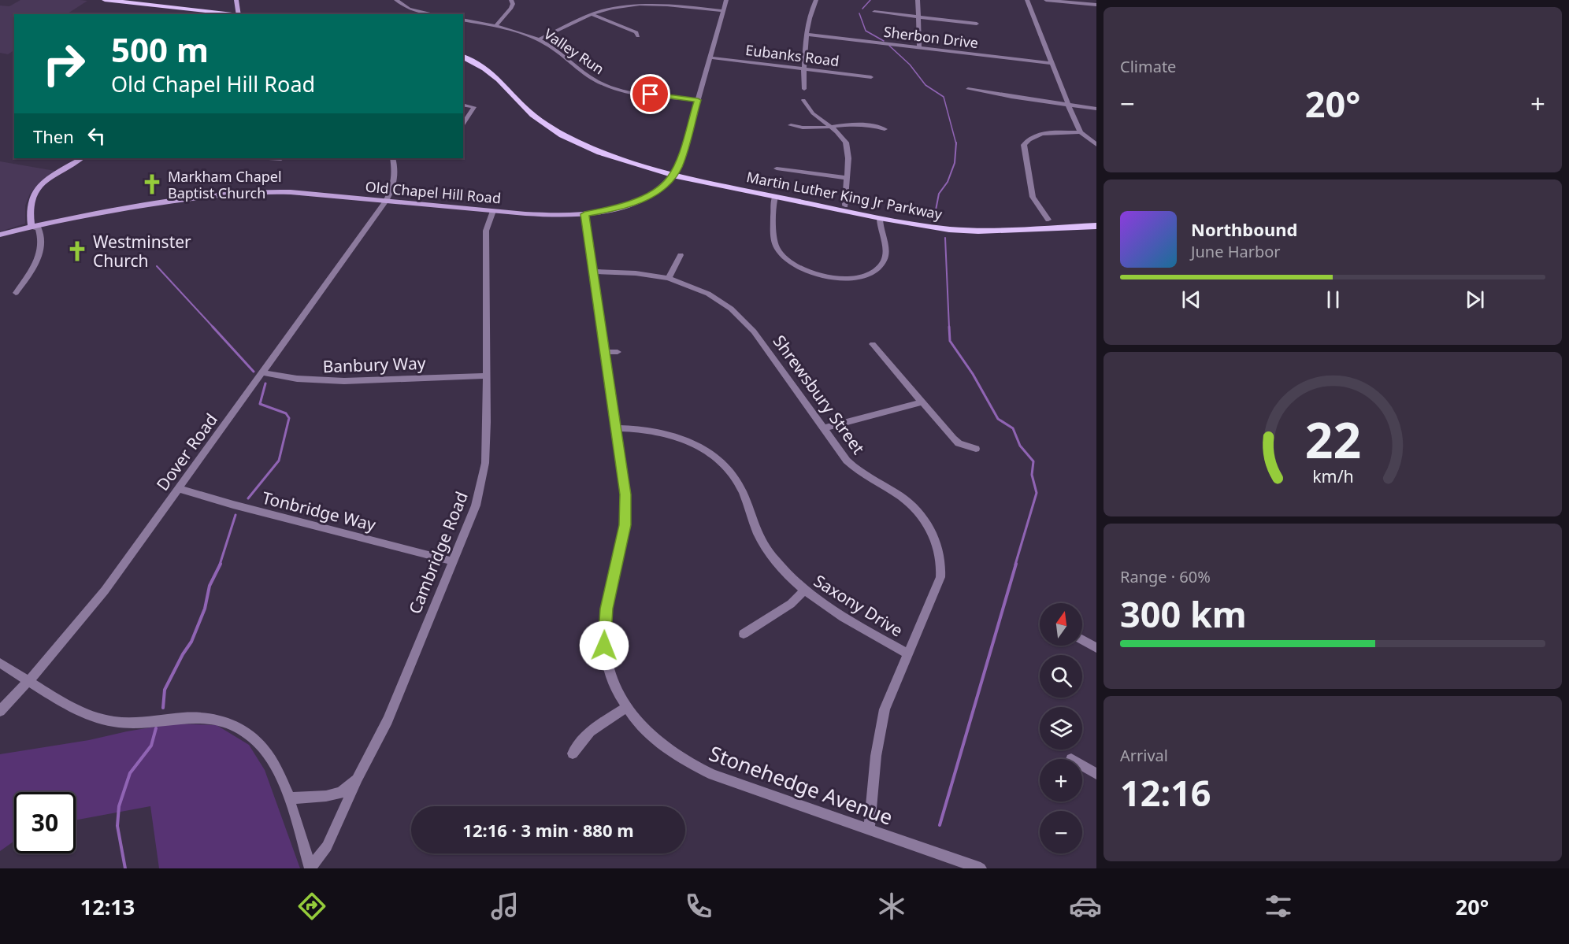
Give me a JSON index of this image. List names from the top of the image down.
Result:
{
  "streets": {
    "main road": ["Martin Luther King Jr Parkway"],
    "street": [
      "Sherbon Drive",
      "Valley Run",
      "Eubanks Road",
      "Old Chapel Hill Road",
      "Banbury Way",
      "Shrewsbury Street",
      "Dover Road",
      "Tonbridge Way",
      "Cambridge Road",
      "Saxony Drive",
      "Stonehedge Avenue"
    ]
  },
  "crossings": [
    ["Valley Run", "Old Chapel Hill Road"],
    ["Eubanks Road", "Old Chapel Hill Road"],
    ["Old Chapel Hill Road", "Martin Luther King Jr Parkway"],
    ["Old Chapel Hill Road", "Dover Road"],
    ["Old Chapel Hill Road", "Cambridge Road"],
    ["Old Chapel Hill Road", "Stonehedge Avenue"],
    ["Banbury Way", "Dover Road"],
    ["Banbury Way", "Cambridge Road"],
    ["Shrewsbury Street", "Saxony Drive"],
    ["Shrewsbury Street", "Stonehedge Avenue"],
    ["Dover Road", "Tonbridge Way"],
    ["Tonbridge Way", "Cambridge Road"],
    ["Saxony Drive", "Stonehedge Avenue"]
  ],
  "places": {
    "church": ["Markham Chapel Baptist Church", "Westminster Church"]
  },
  "north": "top",
  "page": {
    "tile": [
      "Climate",
      ["Range · 60%", "300 km"],
      ["Arrival", "12:16"]
    ],
    "turn": ["500 m", "Old Chapel Hill Road"],
    "heat": ["−", "20°", "+"],
    "then": "Then",
    "song": ["Northbound", "June Harbor"],
    "map_buttons": ["+", "−"],
    "limit": "30",
    "trip": "12:16 · 3 min · 880 m",
    "tabs": ["12:13", "20°"],
    "gauge": ["22", "km/h"]
  }
}
